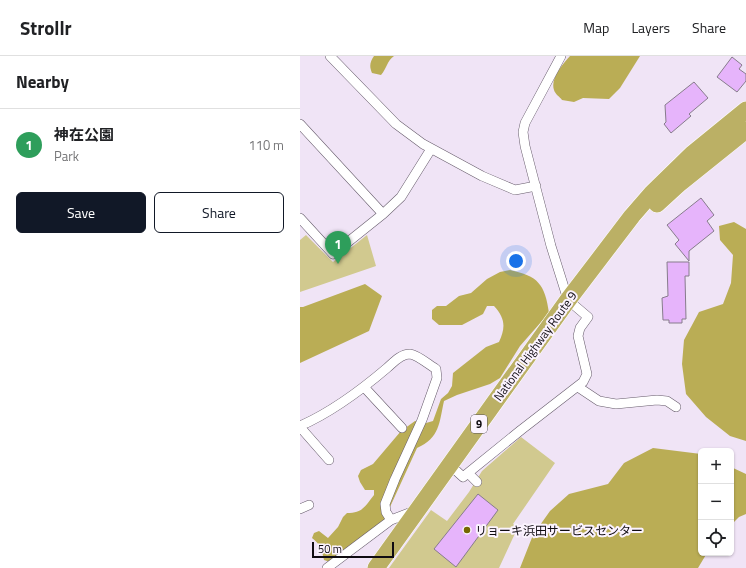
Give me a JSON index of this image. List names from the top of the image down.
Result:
{
  "streets": {
    "highway": ["National Highway Route 9", "9"]
  },
  "places": ["リョーキ浜田サービスセンター"],
  "scale_bar": "50 m",
  "page": {
    "header": "Strollr",
    "nav": ["Map", "Layers", "Share"],
    "heading": "Nearby",
    "list": [
      {
        "mark": "1",
        "name": "神在公園",
        "note": "Park",
        "value": "110 m"
      }
    ],
    "buttons": ["Save", "Share"],
    "pins": "1",
    "map_buttons": ["+", "−"],
    "scale": "50 m"
  }
}
